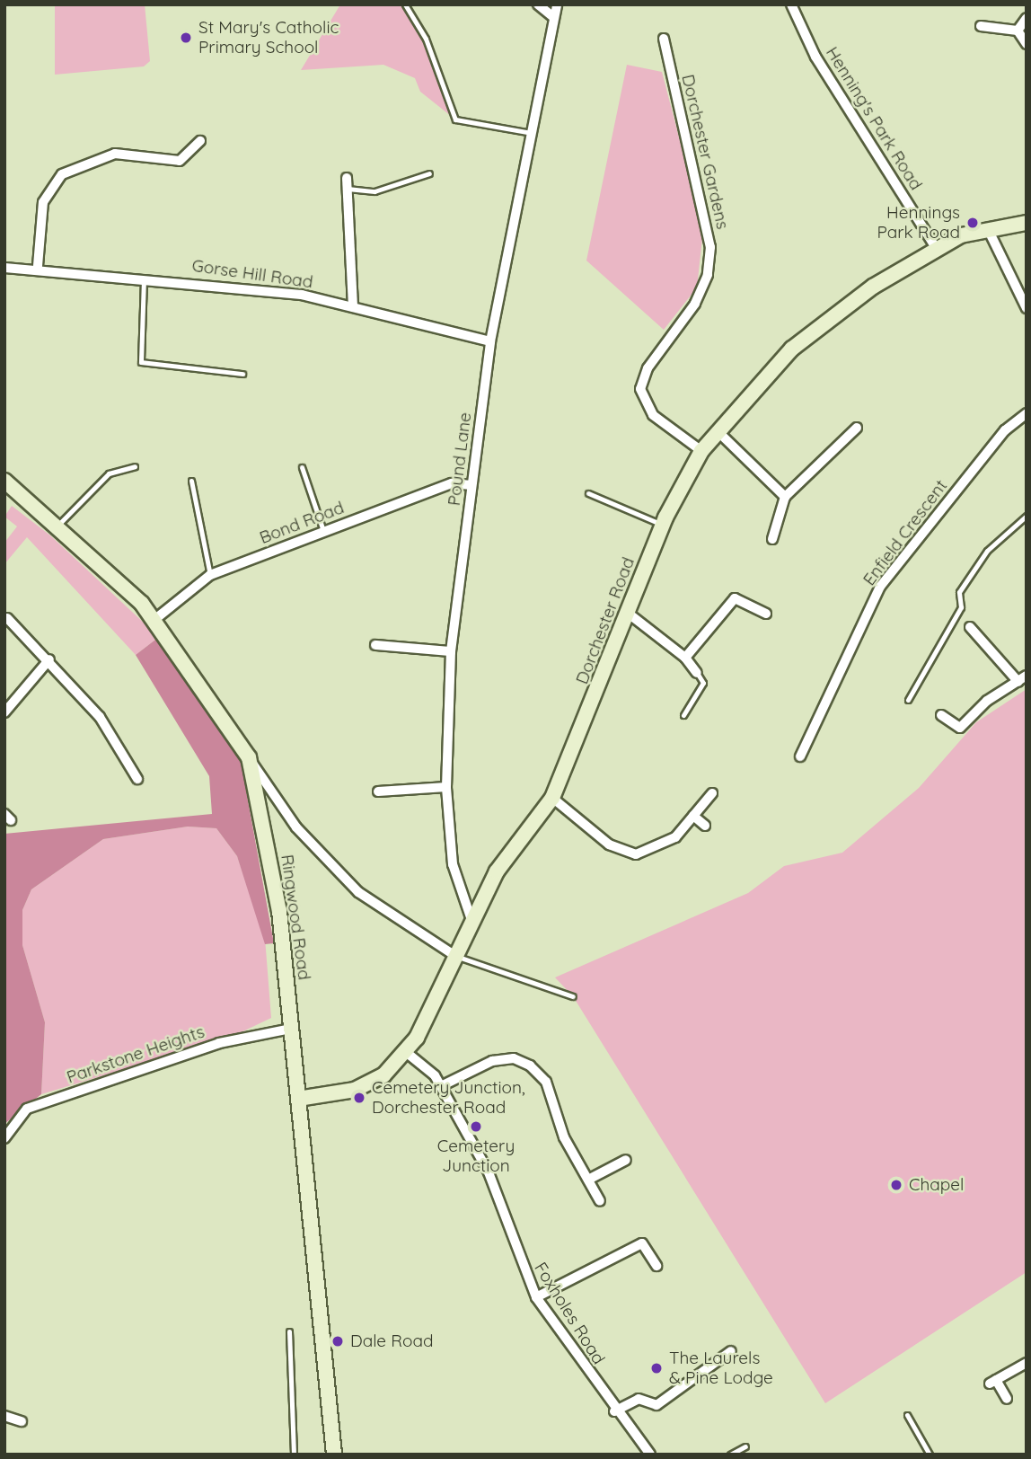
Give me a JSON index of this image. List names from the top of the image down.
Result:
{
  "streets": {
    "street": [
      "Henning's Park Road",
      "Dorchester Gardens",
      "Gorse Hill Road",
      "Pound Lane",
      "Bond Road",
      "Enfield Crescent",
      "Dorchester Road",
      "Ringwood Road",
      "Parkstone Heights",
      "Foxholes Road"
    ]
  },
  "crossings": [
    ["Henning's Park Road", "Dorchester Road"],
    ["Dorchester Gardens", "Dorchester Road"],
    ["Gorse Hill Road", "Pound Lane"],
    ["Pound Lane", "Bond Road"],
    ["Pound Lane", "Dorchester Road"],
    ["Bond Road", "Ringwood Road"],
    ["Dorchester Road", "Ringwood Road"],
    ["Dorchester Road", "Foxholes Road"],
    ["Ringwood Road", "Parkstone Heights"]
  ],
  "places": [
    "St Mary's Catholic Primary School",
    "Hennings Park Road",
    "Cemetery Junction, Dorchester Road",
    "Cemetery Junction",
    "Chapel",
    "Dale Road",
    "The Laurels & Pine Lodge"
  ]
}
